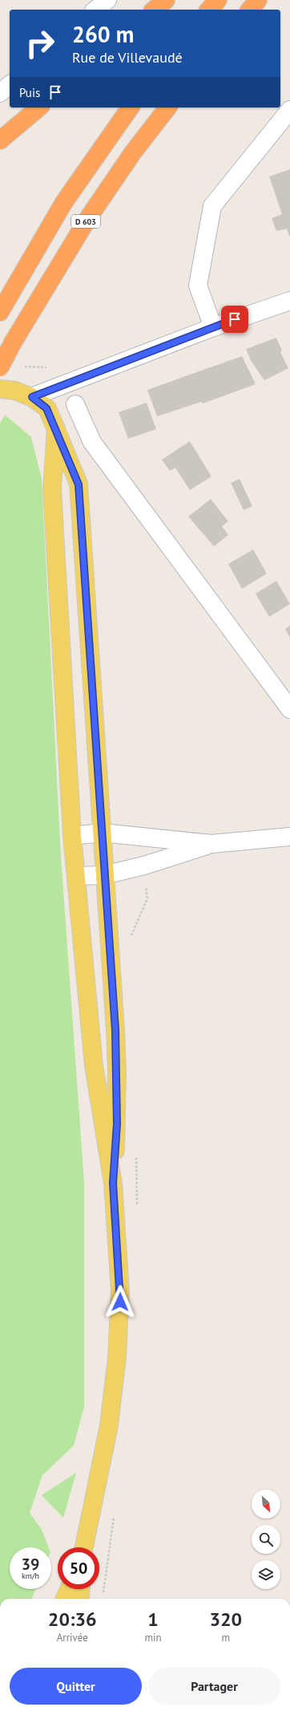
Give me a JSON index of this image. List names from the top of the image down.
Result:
{
  "streets": {
    "highway": ["D 603"]
  },
  "north": "bottom right",
  "page": {
    "turn": ["260 m", "Rue de Villevaudé"],
    "then": "Puis",
    "speed": "39 km/h",
    "limit": "50",
    "eta": [
      "20:36",
      "Arrivée",
      "1",
      "min",
      "320",
      "m"
    ],
    "buttons": ["Quitter", "Partager"]
  }
}
